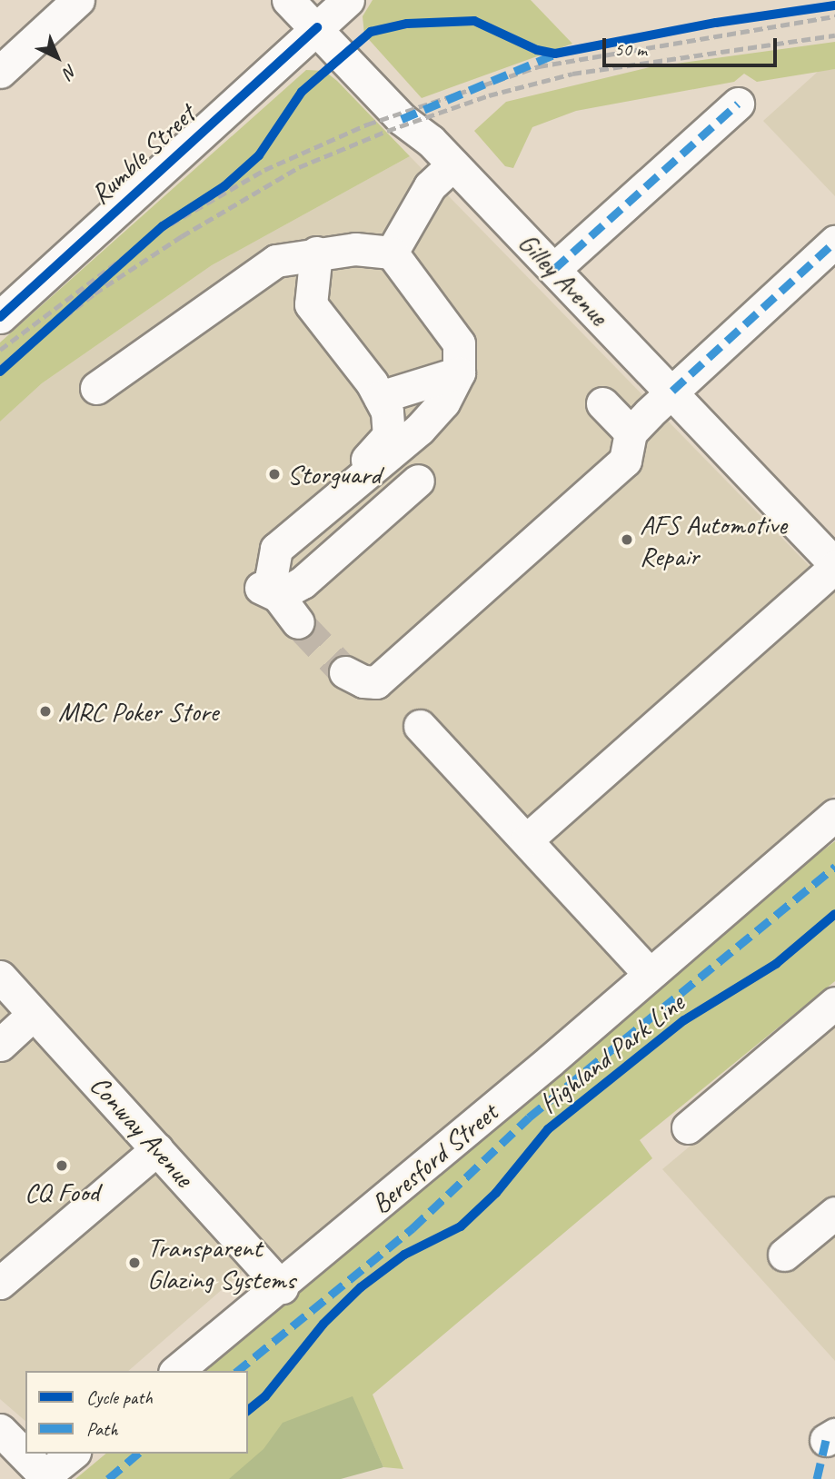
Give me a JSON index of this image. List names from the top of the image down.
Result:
{
  "streets": {
    "street": [
      "Rumble Street",
      "Gilley Avenue",
      "Conway Avenue",
      "Beresford Street"
    ],
    "cycle path": ["Highland Park Line"]
  },
  "crossings": [
    ["Rumble Street", "Gilley Avenue"],
    ["Conway Avenue", "Beresford Street"]
  ],
  "places": [
    "Storguard",
    "AFS Automotive Repair",
    "MRC Poker Store",
    "CQ Food",
    "Transparent Glazing Systems"
  ],
  "legend": ["Cycle path", "Path"],
  "scale_bar": "50 m",
  "north": "bottom right"
}
